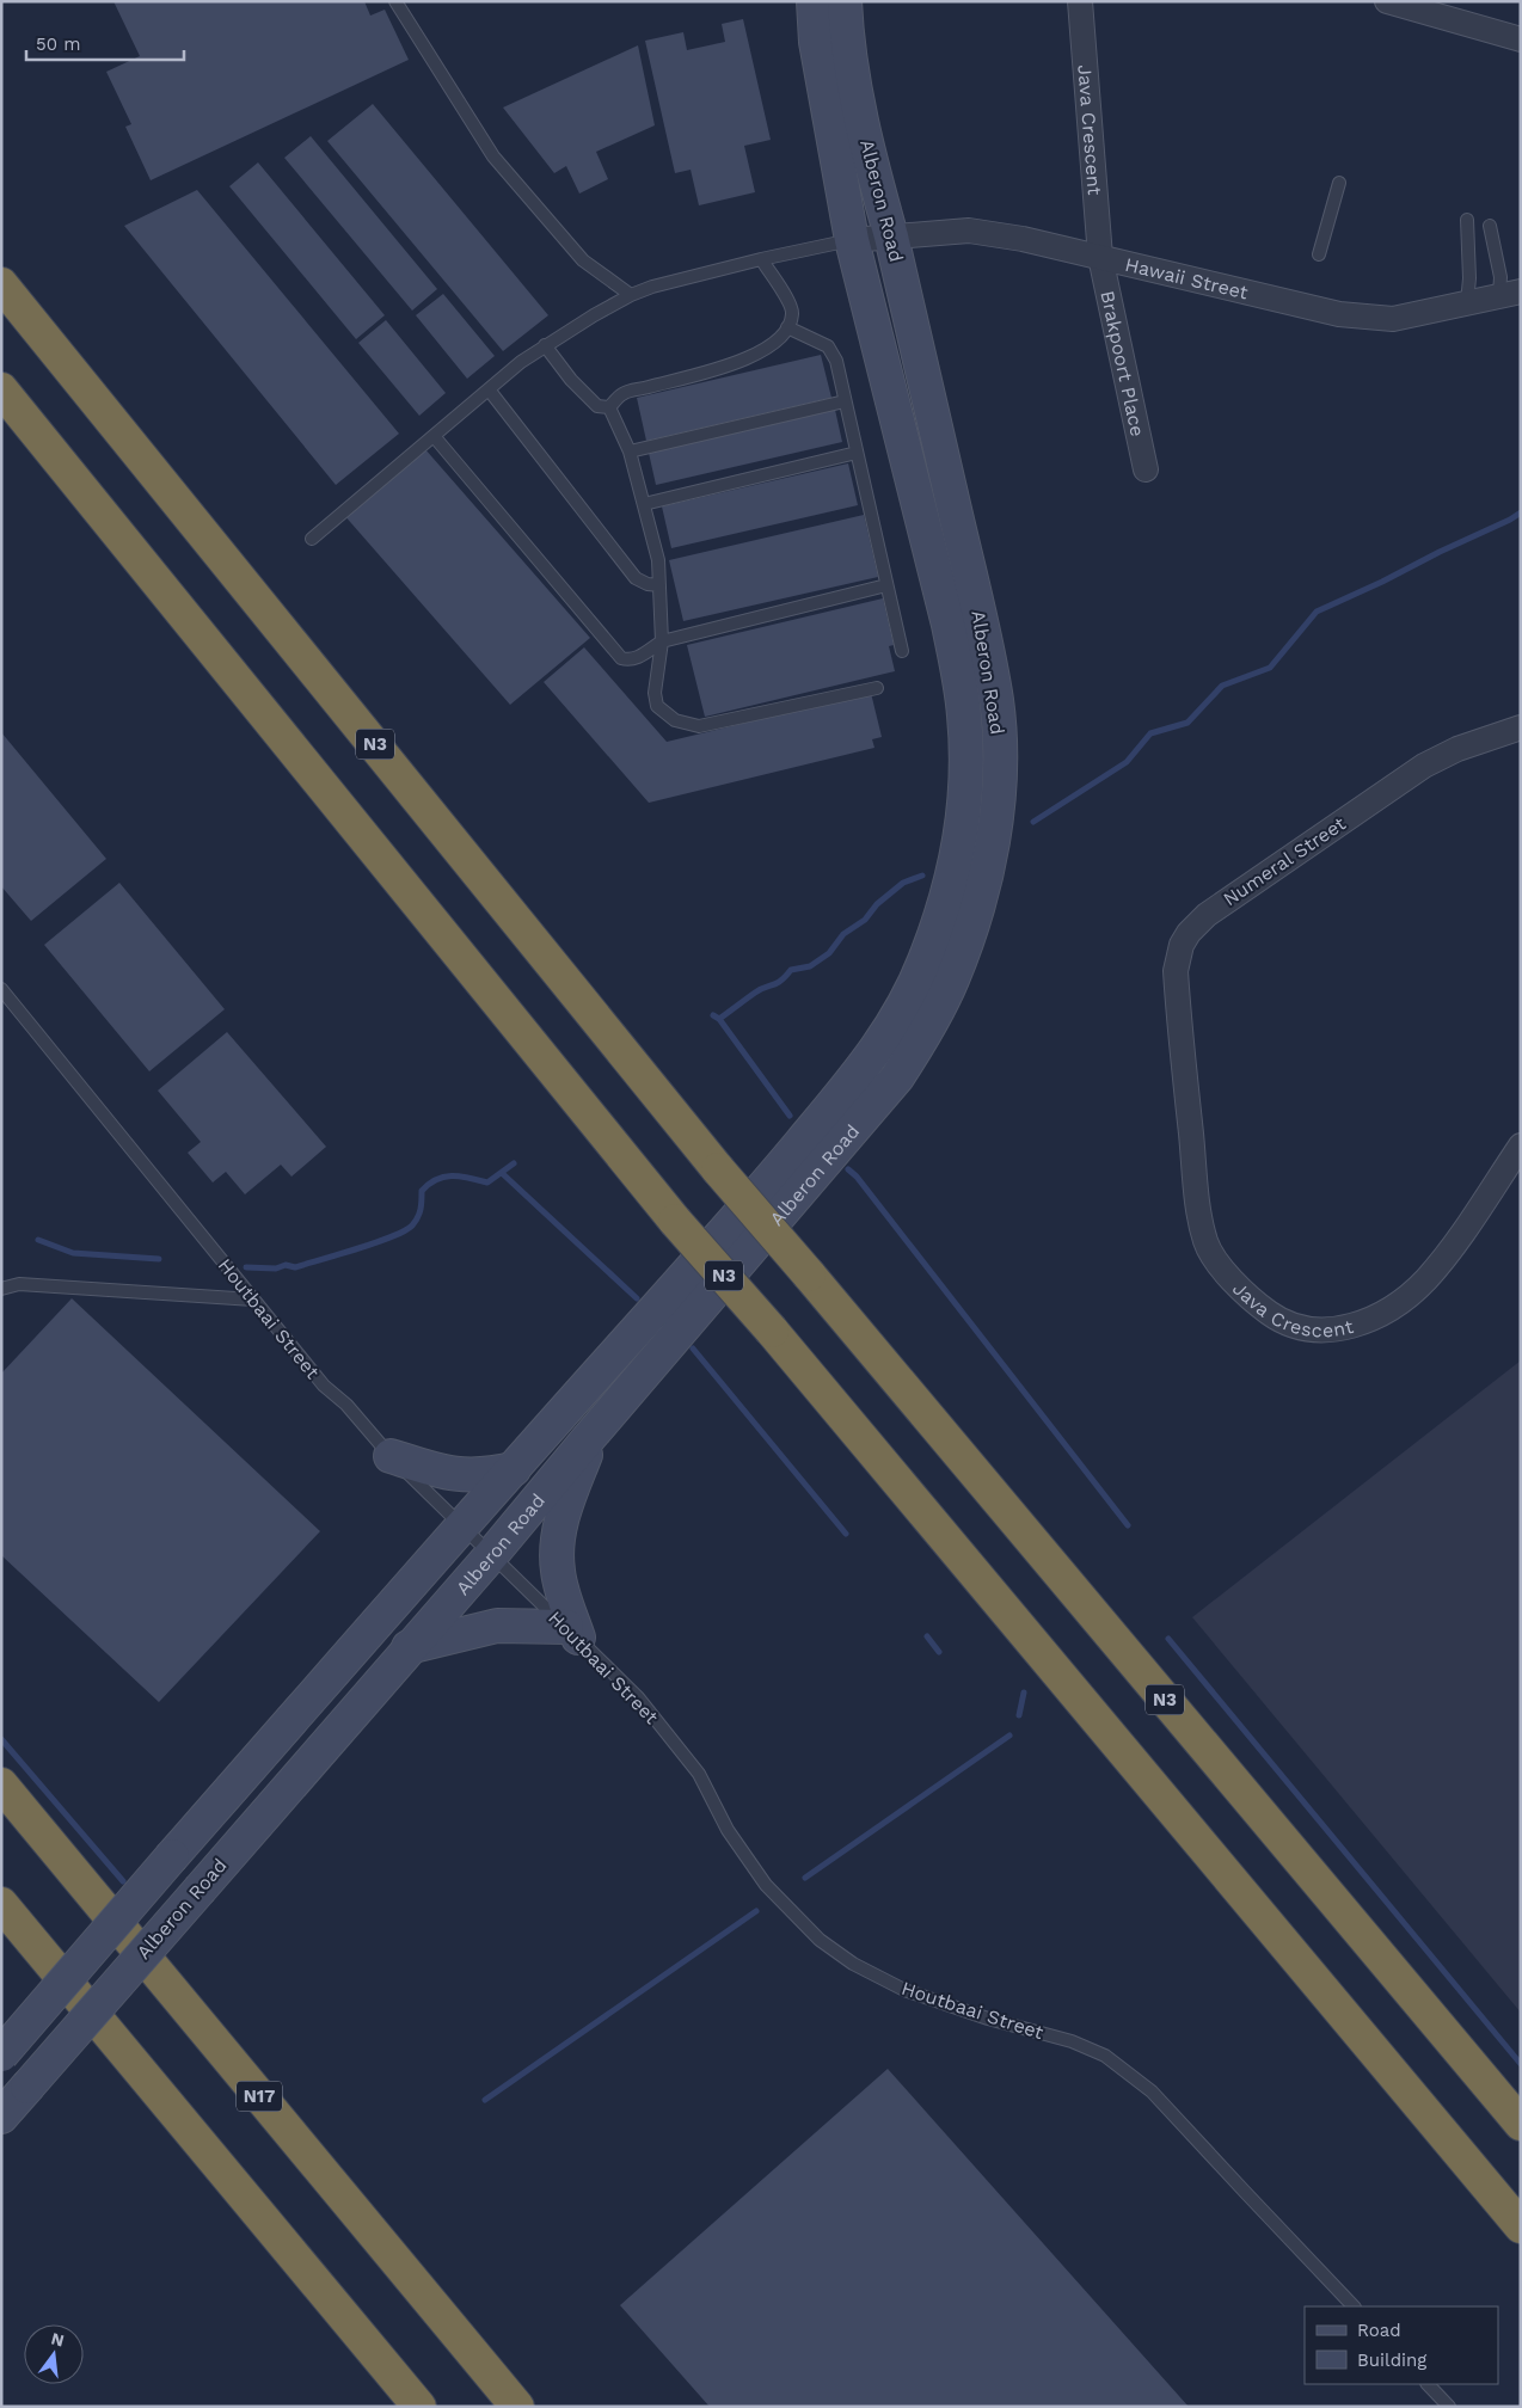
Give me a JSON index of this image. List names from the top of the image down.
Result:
{
  "streets": {
    "highway": ["N3", "N17"],
    "main road": ["Alberon Road"],
    "street": [
      "Java Crescent",
      "Hawaii Street",
      "Brakpoort Place",
      "Numeral Street"
    ],
    "lane": ["Houtbaai Street"]
  },
  "crossings": [
    ["Java Crescent", "Hawaii Street"],
    ["Java Crescent", "Brakpoort Place"],
    ["Java Crescent", "Numeral Street"],
    ["Alberon Road", "Hawaii Street"],
    ["Alberon Road", "Houtbaai Street"],
    ["Hawaii Street", "Brakpoort Place"]
  ],
  "legend": ["Road", "Building"],
  "scale_bar": "50 m",
  "north": "top"
}
